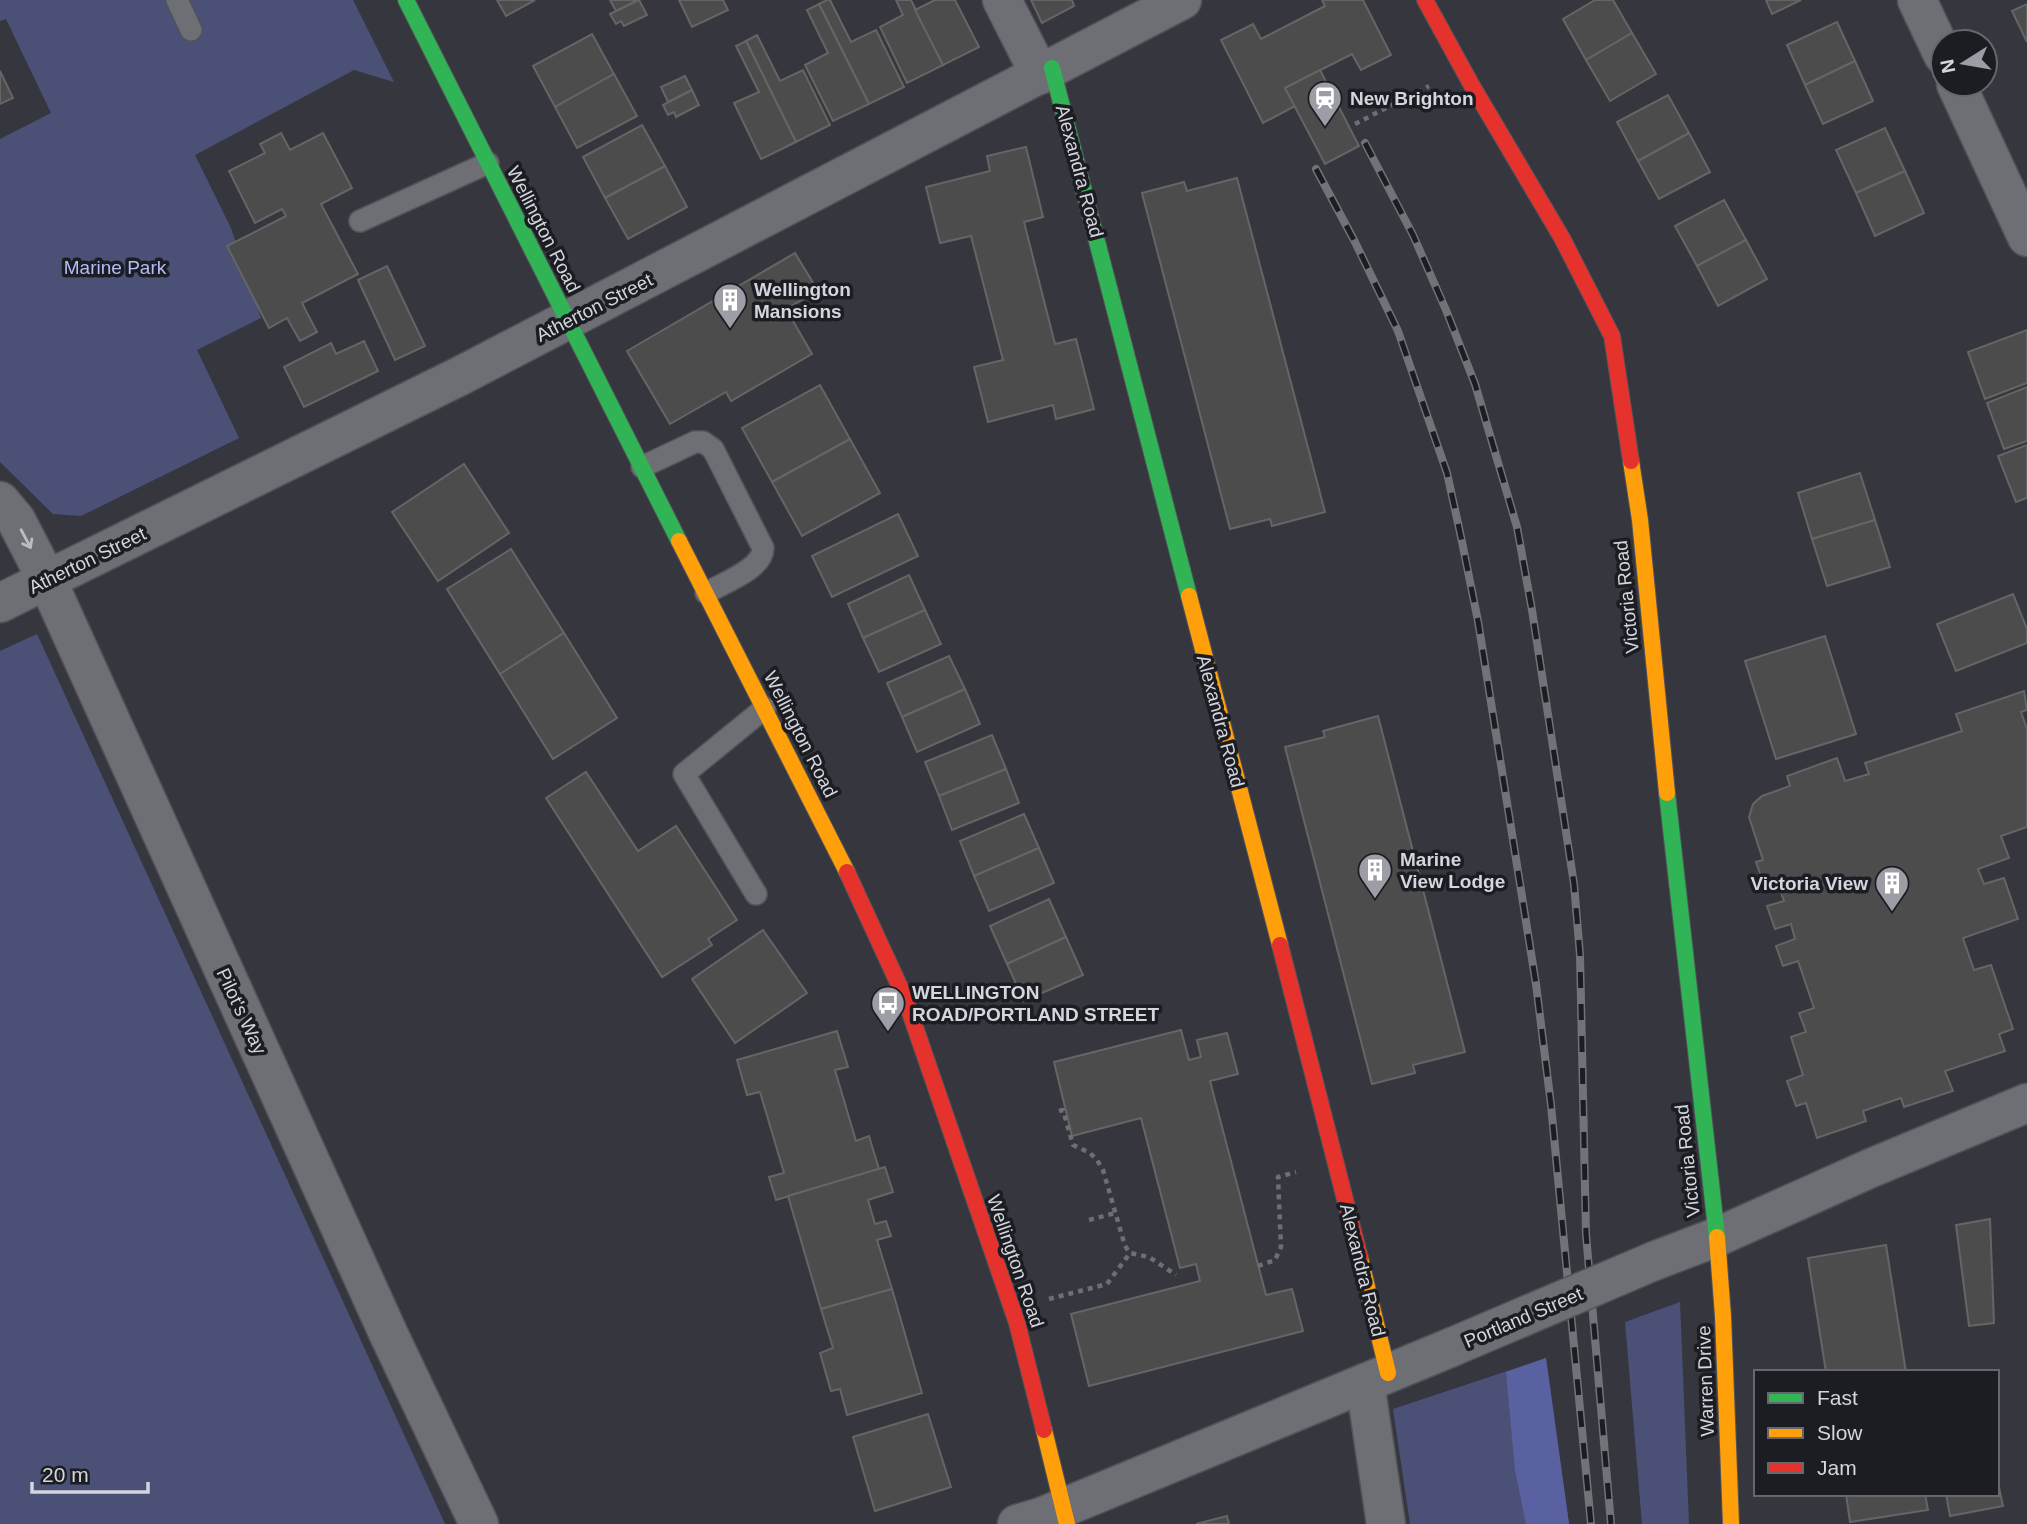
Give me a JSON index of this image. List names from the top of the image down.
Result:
{
  "streets": {
    "street": [
      "Alexandra Road",
      "Wellington Road",
      "Atherton Street",
      "Victoria Road",
      "Pilot's Way",
      "Portland Street",
      "Warren Drive"
    ]
  },
  "crossings": [
    ["Alexandra Road", "Atherton Street"],
    ["Alexandra Road", "Portland Street"],
    ["Wellington Road", "Atherton Street"],
    ["Wellington Road", "Portland Street"],
    ["Atherton Street", "Pilot's Way"],
    ["Victoria Road", "Portland Street"],
    ["Victoria Road", "Warren Drive"],
    ["Portland Street", "Warren Drive"]
  ],
  "parks": ["Marine Park"],
  "places": {
    "station": ["New Brighton"],
    "building": ["Wellington Mansions", "Marine View Lodge", "Victoria View"],
    "bus stop": ["WELLINGTON ROAD/PORTLAND STREET"]
  },
  "legend": ["Fast", "Slow", "Jam"],
  "scale_bar": "20 m",
  "north": "left"
}
